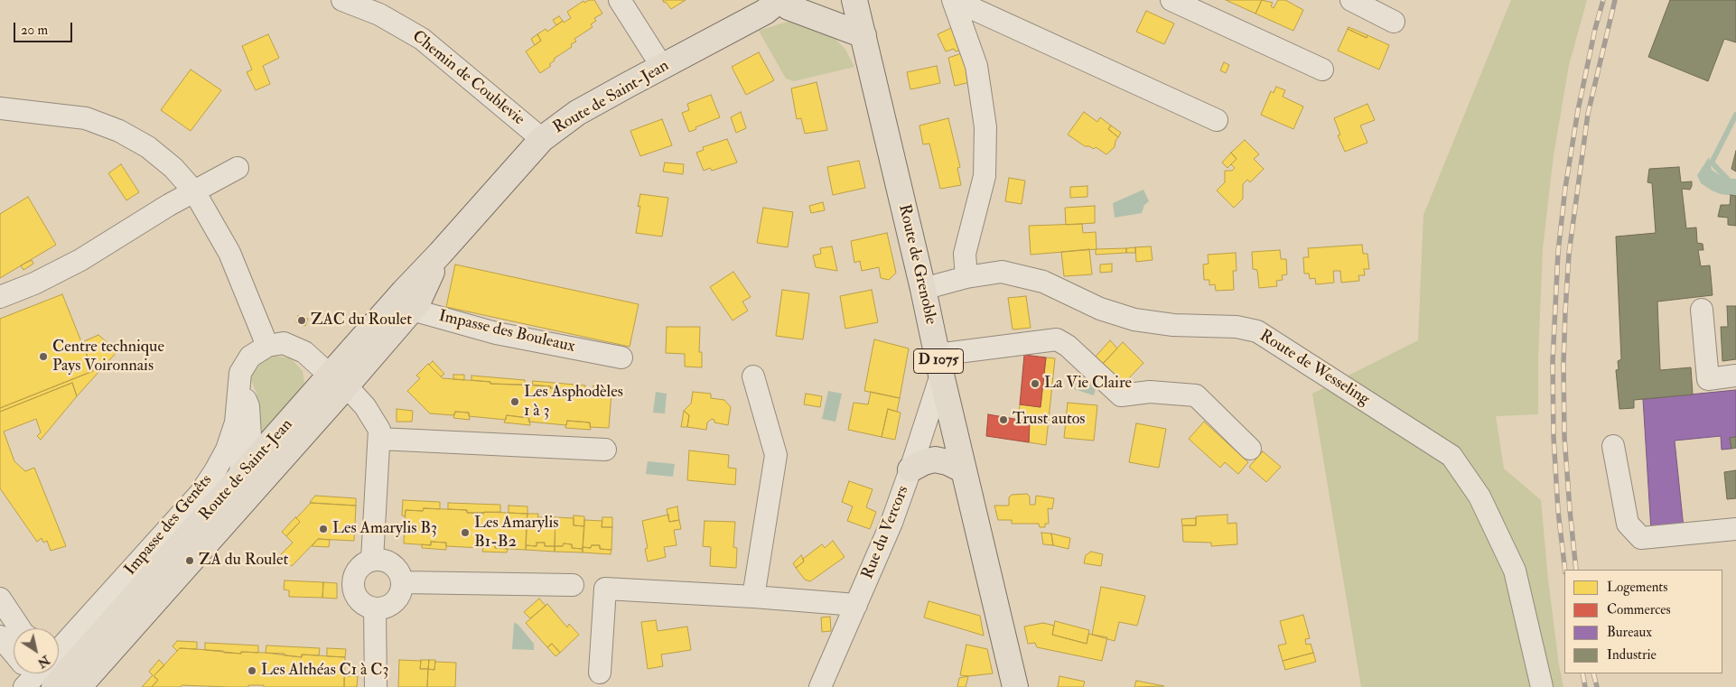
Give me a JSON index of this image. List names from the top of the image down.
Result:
{
  "streets": {
    "main road": ["Route de Saint-Jean", "Route de Grenoble", "D 1075"],
    "street": [
      "Chemin de Coublevie",
      "Impasse des Bouleaux",
      "Route de Wesseling",
      "Impasse des Genêts",
      "Rue du Vercors"
    ]
  },
  "crossings": [
    ["Chemin de Coublevie", "Route de Saint-Jean"],
    ["Route de Saint-Jean", "Impasse des Bouleaux"],
    ["Route de Grenoble", "Route de Wesseling"],
    ["Route de Grenoble", "Rue du Vercors"]
  ],
  "places": [
    "ZAC du Roulet",
    "Centre technique Pays Voironnais",
    "La Vie Claire",
    "Les Asphodèles 1 à 3",
    "Trust autos",
    "Les Amarylis B3",
    "Les Amarylis B1-B2",
    "ZA du Roulet",
    "Les Althéas C1 à C3"
  ],
  "legend": [
    "Logements",
    "Commerces",
    "Bureaux",
    "Industrie"
  ],
  "scale_bar": "20 m",
  "north": "bottom right"
}
